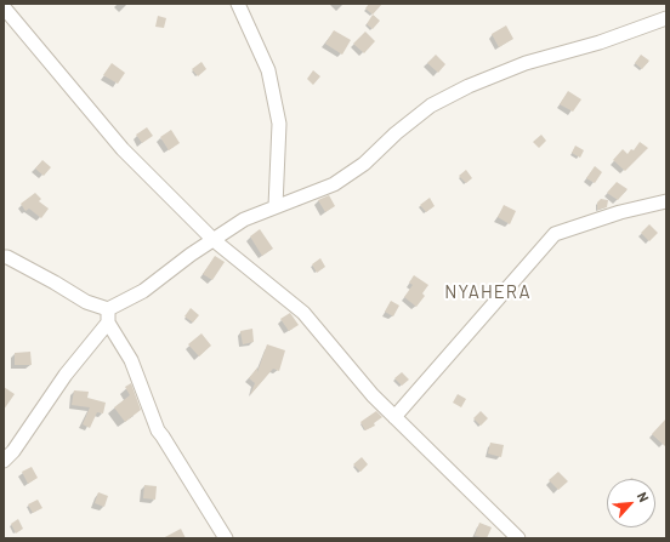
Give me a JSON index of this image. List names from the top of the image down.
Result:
{
  "districts": ["NYAHERA"],
  "north": "top right"
}
